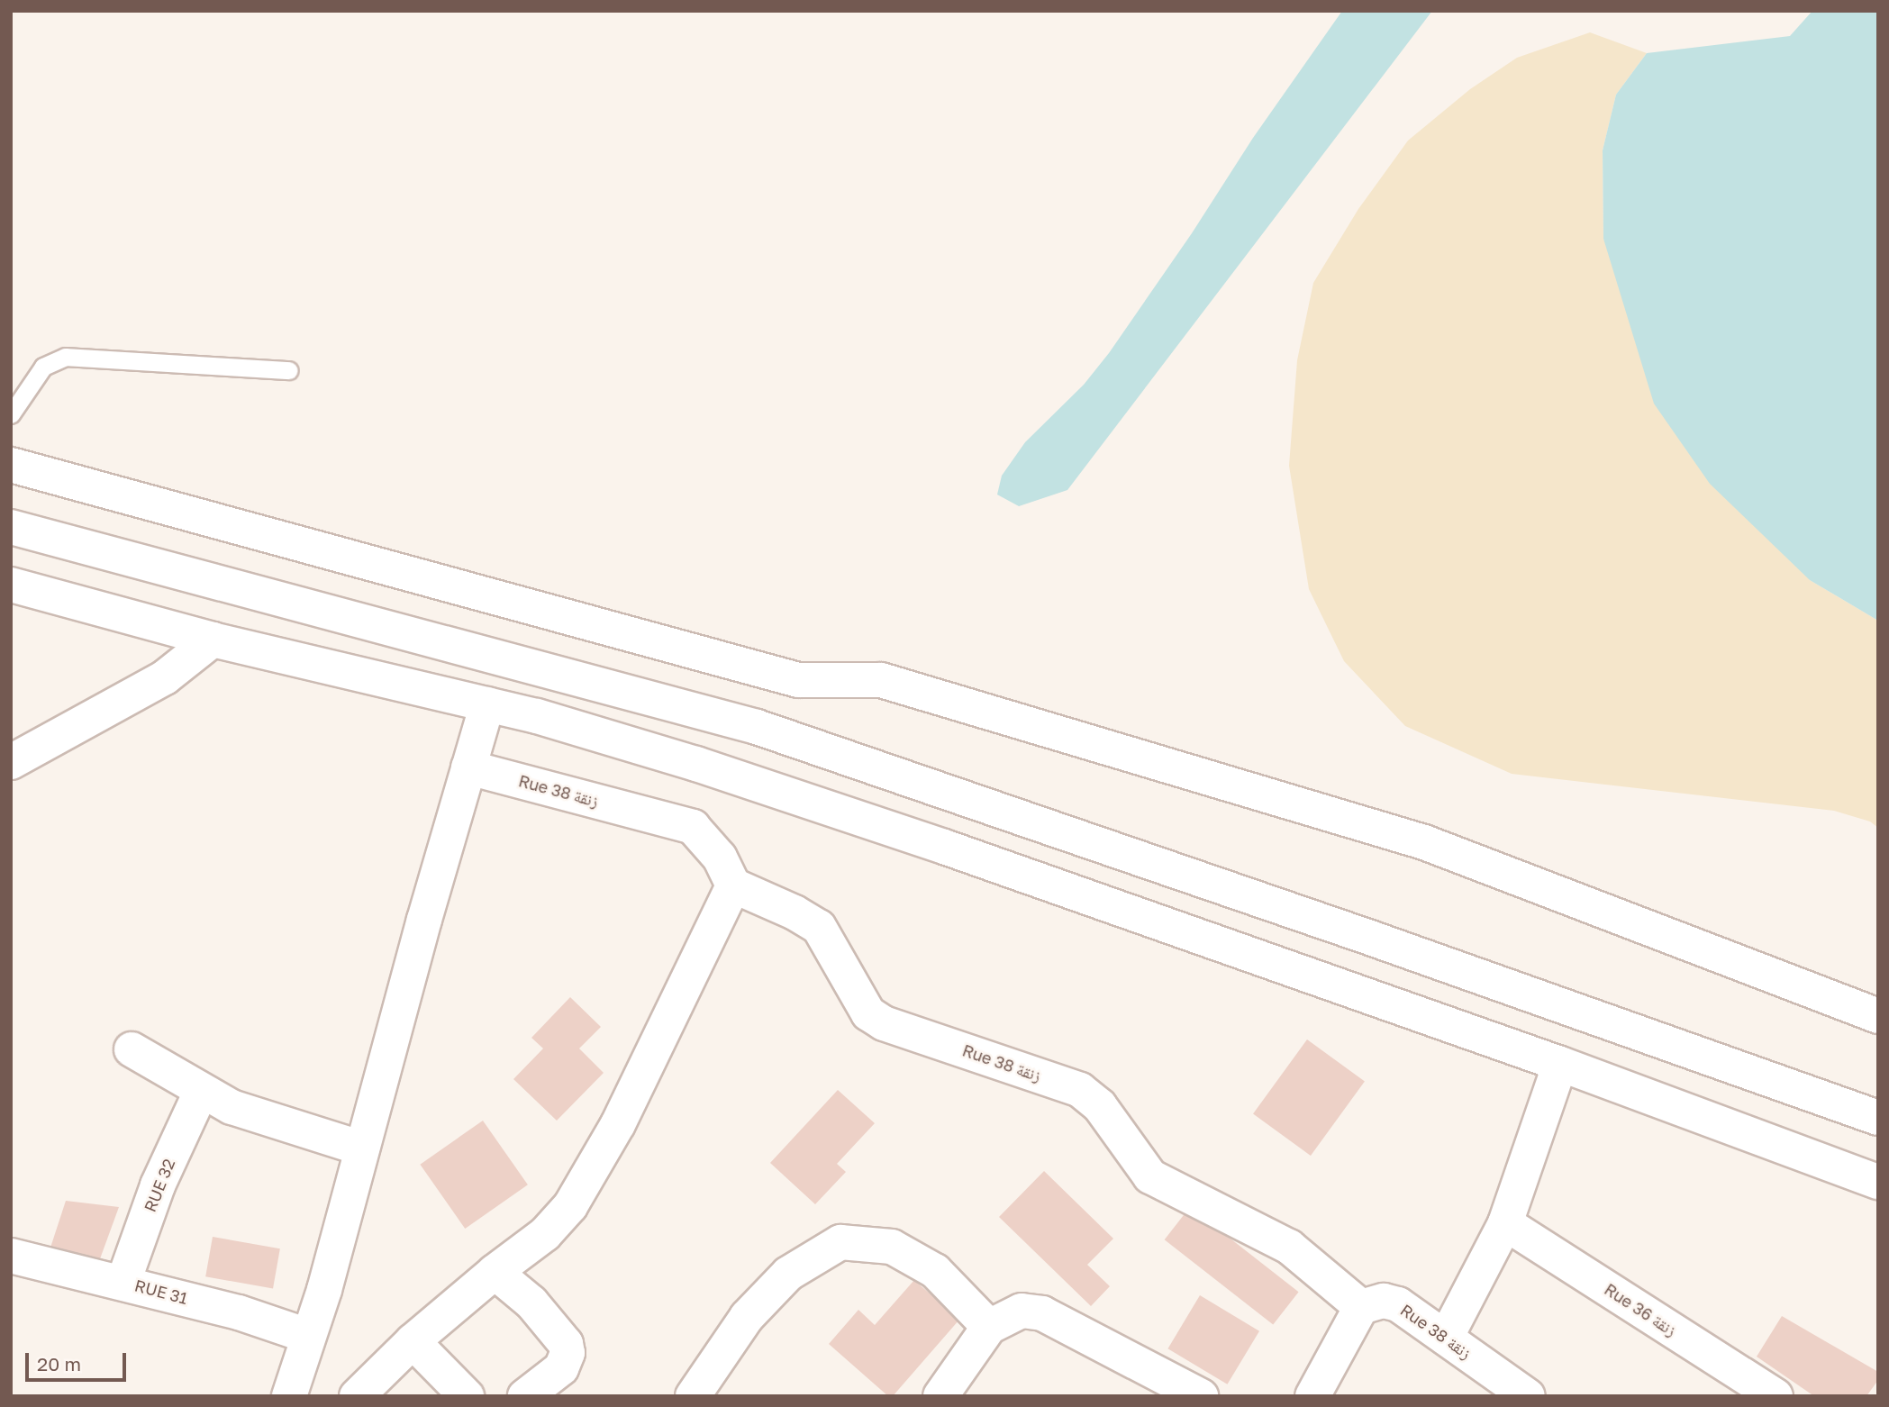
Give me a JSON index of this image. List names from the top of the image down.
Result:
{
  "streets": {
    "street": [
      "Rue 38 زنقة",
      "RUE 32",
      "RUE 31",
      "Rue 36 زنقة"
    ]
  },
  "crossings": [
    ["RUE 32", "RUE 31"]
  ],
  "scale_bar": "20 m"
}
